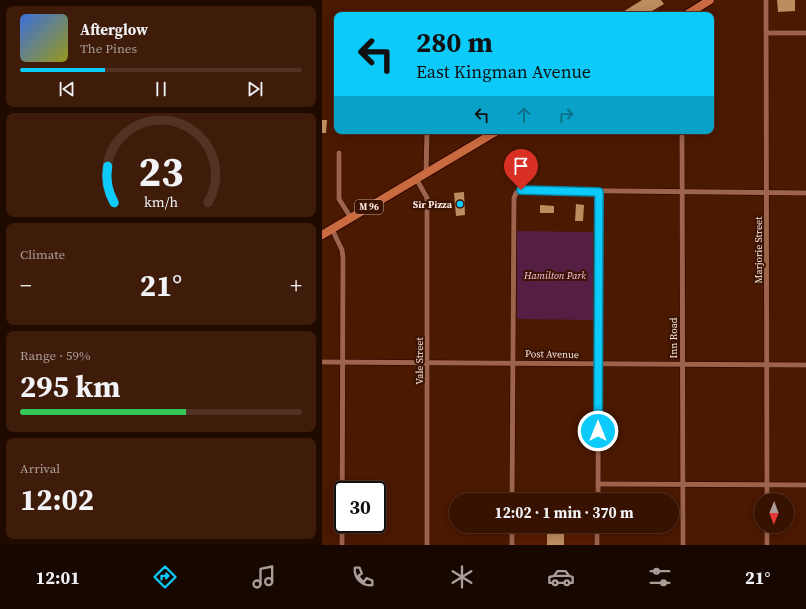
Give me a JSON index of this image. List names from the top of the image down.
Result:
{
  "streets": {
    "main road": ["M 96"],
    "street": [
      "Marjorie Street",
      "Inn Road",
      "Post Avenue",
      "Vale Street"
    ]
  },
  "crossings": [
    ["M 96", "Vale Street"],
    ["Marjorie Street", "Post Avenue"],
    ["Inn Road", "Post Avenue"],
    ["Post Avenue", "Vale Street"]
  ],
  "parks": ["Hamilton Park"],
  "places": ["Sir Pizza"],
  "north": "bottom",
  "page": {
    "turn": ["280 m", "East Kingman Avenue"],
    "song": ["Afterglow", "The Pines"],
    "tile": [
      "Climate",
      ["Range · 59%", "295 km"],
      ["Arrival", "12:02"]
    ],
    "heat": ["−", "21°", "+"],
    "limit": "30",
    "trip": "12:02 · 1 min · 370 m",
    "tabs": ["12:01", "21°"],
    "gauge": ["23", "km/h"]
  }
}
